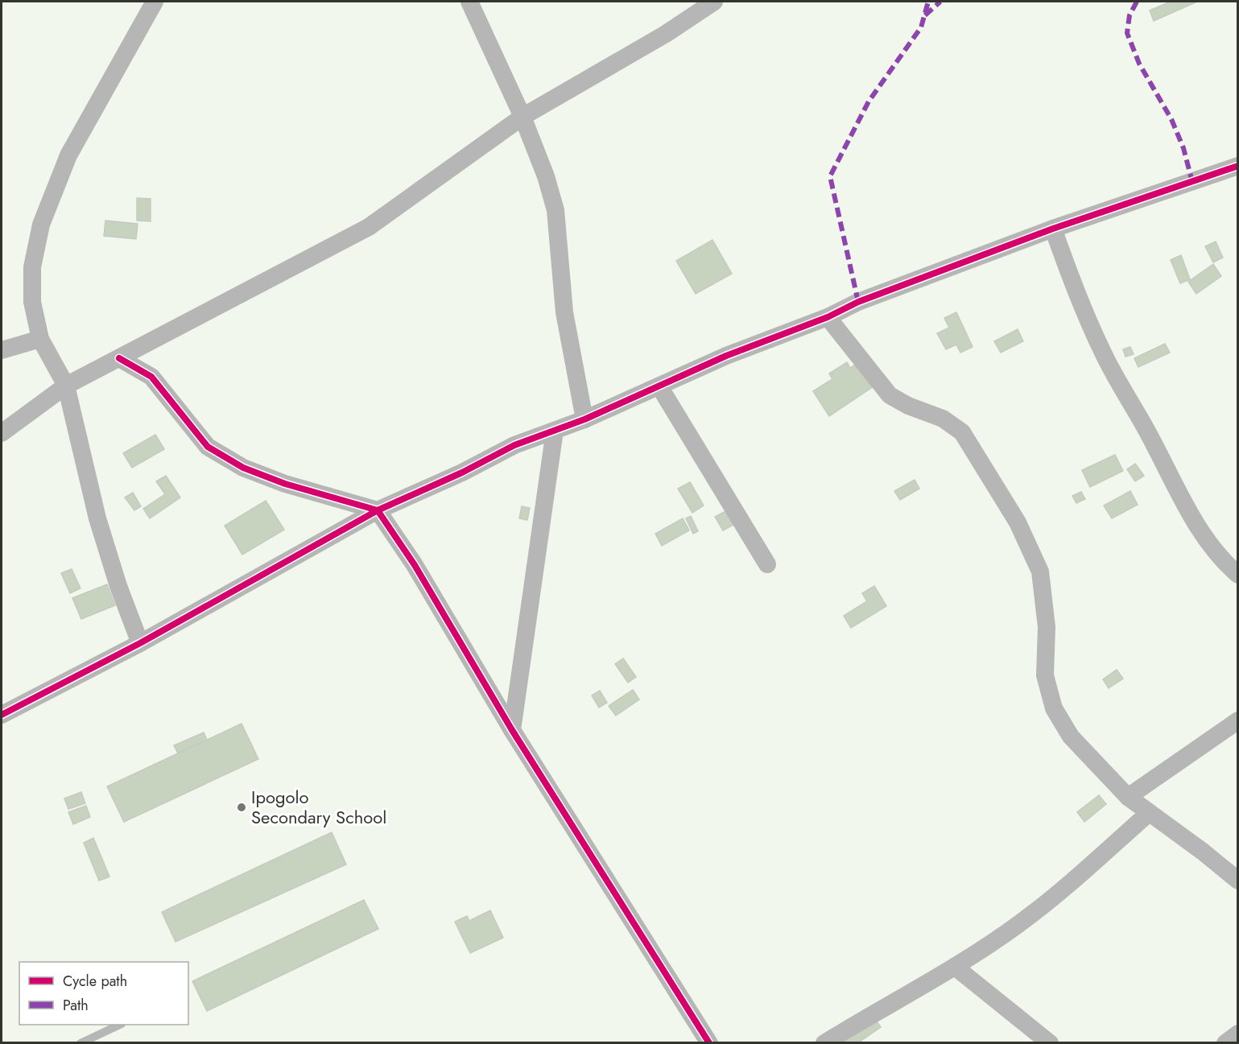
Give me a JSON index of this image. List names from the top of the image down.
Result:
{
  "places": ["Ipogolo Secondary School"],
  "legend": ["Cycle path", "Path"]
}
